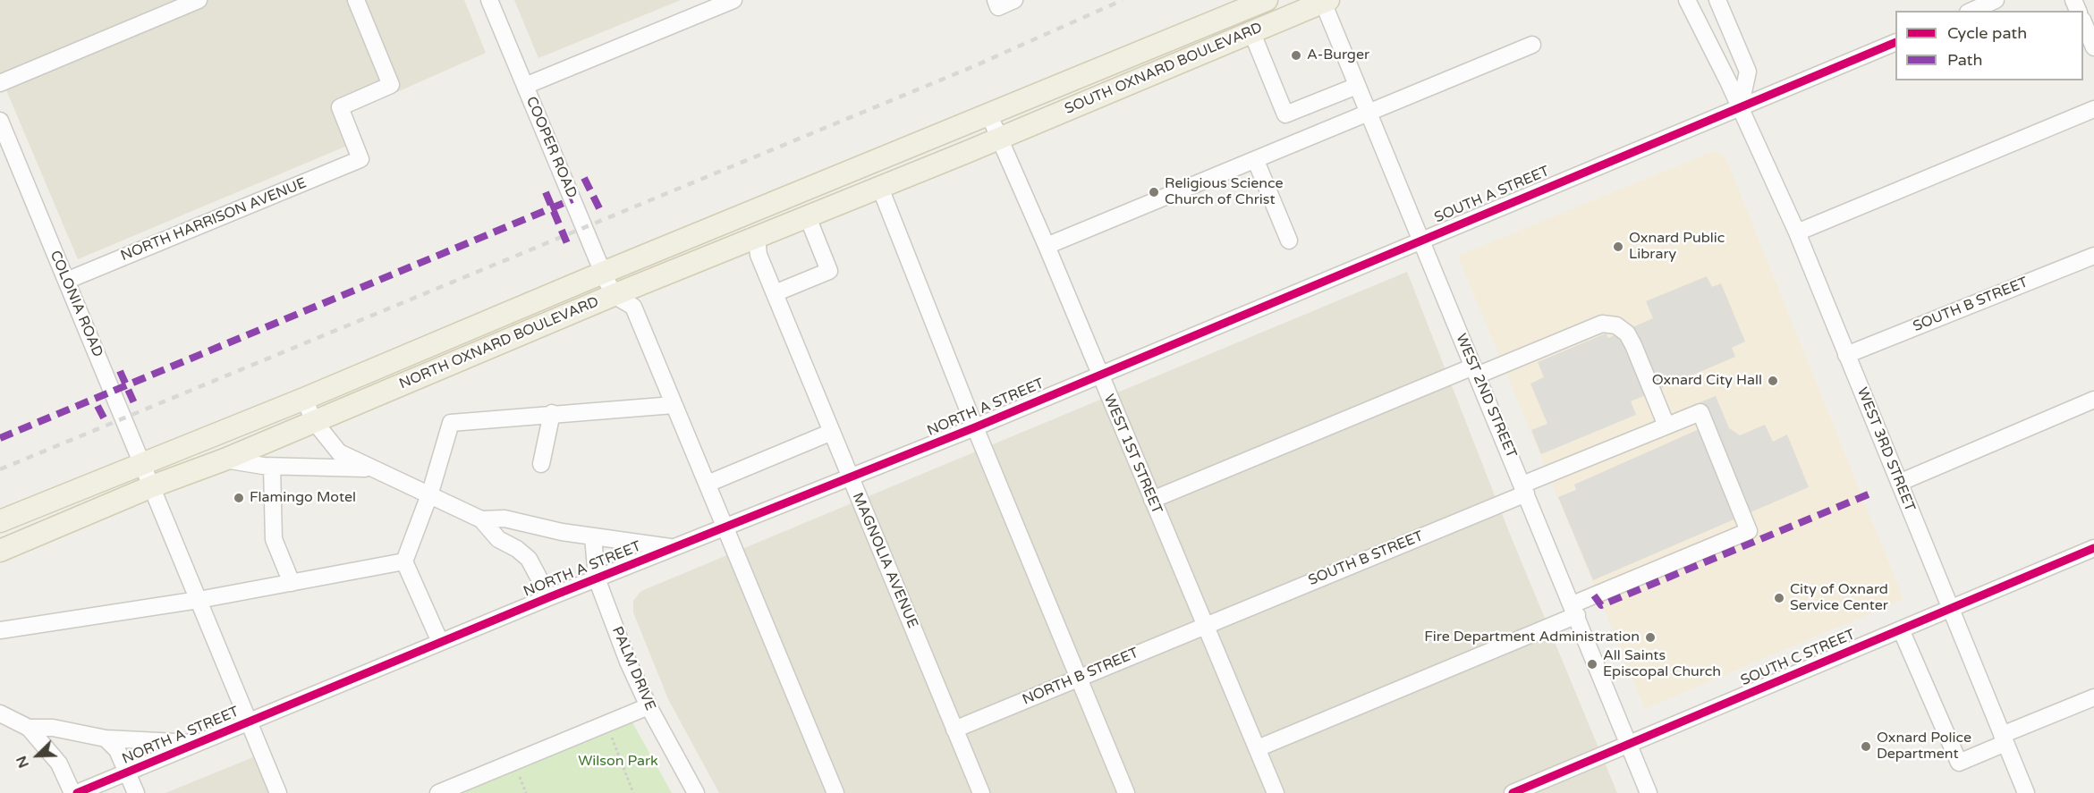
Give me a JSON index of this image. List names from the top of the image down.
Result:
{
  "streets": {
    "main road": ["SOUTH OXNARD BOULEVARD", "NORTH OXNARD BOULEVARD"],
    "street": [
      "COOPER ROAD",
      "SOUTH A STREET",
      "NORTH HARRISON AVENUE",
      "COLONIA ROAD",
      "SOUTH B STREET",
      "WEST 2ND STREET",
      "NORTH A STREET",
      "WEST 3RD STREET",
      "WEST 1ST STREET",
      "MAGNOLIA AVENUE",
      "SOUTH C STREET",
      "PALM DRIVE",
      "NORTH B STREET"
    ]
  },
  "crossings": [
    ["SOUTH OXNARD BOULEVARD", "NORTH OXNARD BOULEVARD"],
    ["SOUTH OXNARD BOULEVARD", "WEST 2ND STREET"],
    ["SOUTH OXNARD BOULEVARD", "WEST 1ST STREET"],
    ["COOPER ROAD", "NORTH OXNARD BOULEVARD"],
    ["SOUTH A STREET", "WEST 2ND STREET"],
    ["SOUTH A STREET", "NORTH A STREET"],
    ["SOUTH A STREET", "WEST 3RD STREET"],
    ["SOUTH A STREET", "WEST 1ST STREET"],
    ["NORTH HARRISON AVENUE", "COLONIA ROAD"],
    ["COLONIA ROAD", "NORTH OXNARD BOULEVARD"],
    ["COLONIA ROAD", "NORTH A STREET"],
    ["SOUTH B STREET", "WEST 2ND STREET"],
    ["SOUTH B STREET", "WEST 3RD STREET"],
    ["SOUTH B STREET", "WEST 1ST STREET"],
    ["SOUTH B STREET", "NORTH B STREET"],
    ["NORTH OXNARD BOULEVARD", "WEST 1ST STREET"],
    ["NORTH OXNARD BOULEVARD", "MAGNOLIA AVENUE"],
    ["WEST 2ND STREET", "SOUTH C STREET"],
    ["NORTH A STREET", "WEST 1ST STREET"],
    ["NORTH A STREET", "MAGNOLIA AVENUE"],
    ["NORTH A STREET", "PALM DRIVE"],
    ["WEST 3RD STREET", "SOUTH C STREET"],
    ["WEST 1ST STREET", "NORTH B STREET"],
    ["MAGNOLIA AVENUE", "NORTH B STREET"]
  ],
  "parks": ["Wilson Park"],
  "places": [
    "A-Burger",
    "Religious Science Church of Christ",
    "Oxnard Public Library",
    "Oxnard City Hall",
    "Flamingo Motel",
    "City of Oxnard Service Center",
    "Fire Department Administration",
    "All Saints Episcopal Church",
    "Oxnard Police Department"
  ],
  "legend": ["Cycle path", "Path"],
  "north": "bottom left"
}
